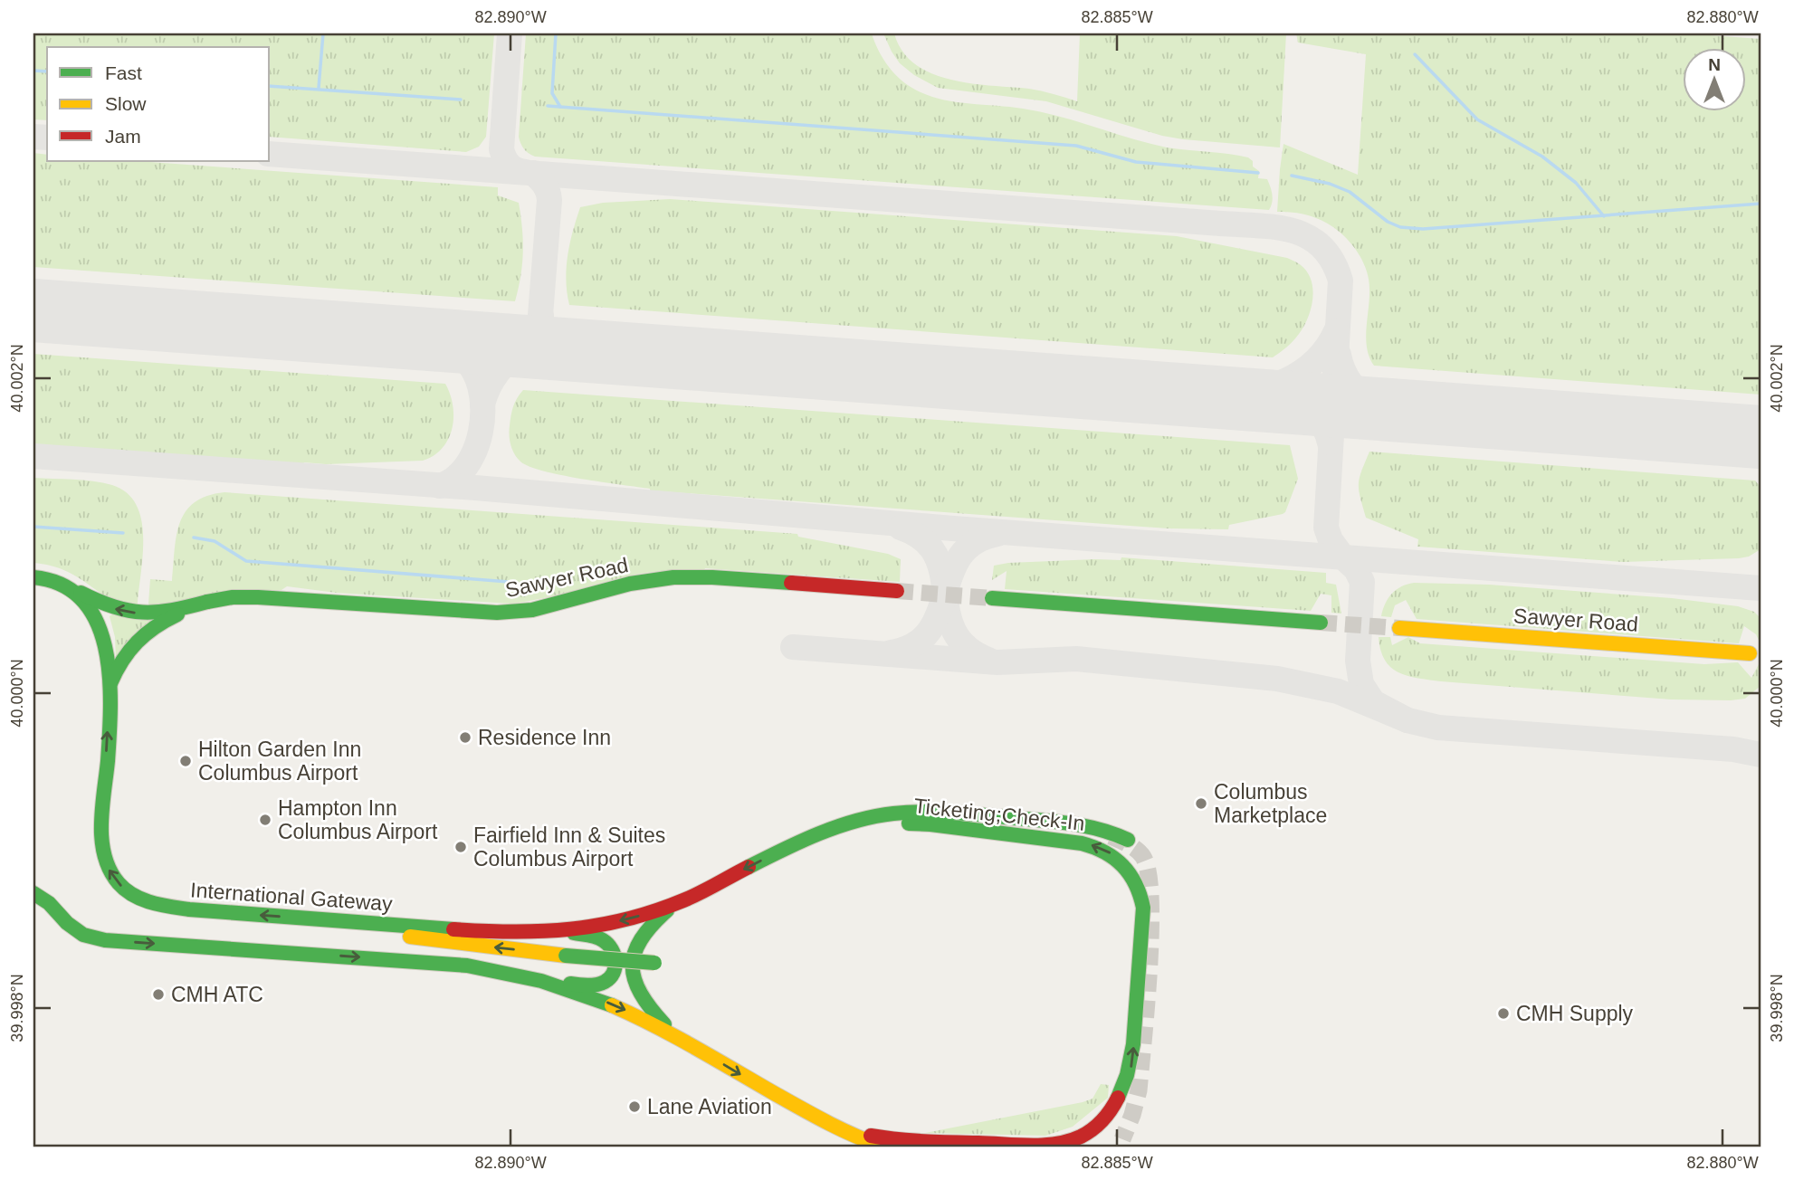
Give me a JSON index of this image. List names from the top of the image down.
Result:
{
  "streets": {
    "main road": ["Sawyer Road", "Ticketing;Check-In", "International Gateway"]
  },
  "crossings": [
    ["Ticketing;Check-In", "International Gateway"]
  ],
  "places": [
    "Residence Inn",
    "Hilton Garden Inn Columbus Airport",
    "Columbus Marketplace",
    "Hampton Inn Columbus Airport",
    "Fairfield Inn & Suites Columbus Airport",
    "CMH ATC",
    "CMH Supply",
    "Lane Aviation"
  ],
  "legend": ["Fast", "Slow", "Jam"],
  "north": "top",
  "coordinates": [
    "82.890°W",
    "82.885°W",
    "82.880°W",
    "40.002°N",
    "40.000°N",
    "39.998°N"
  ]
}
